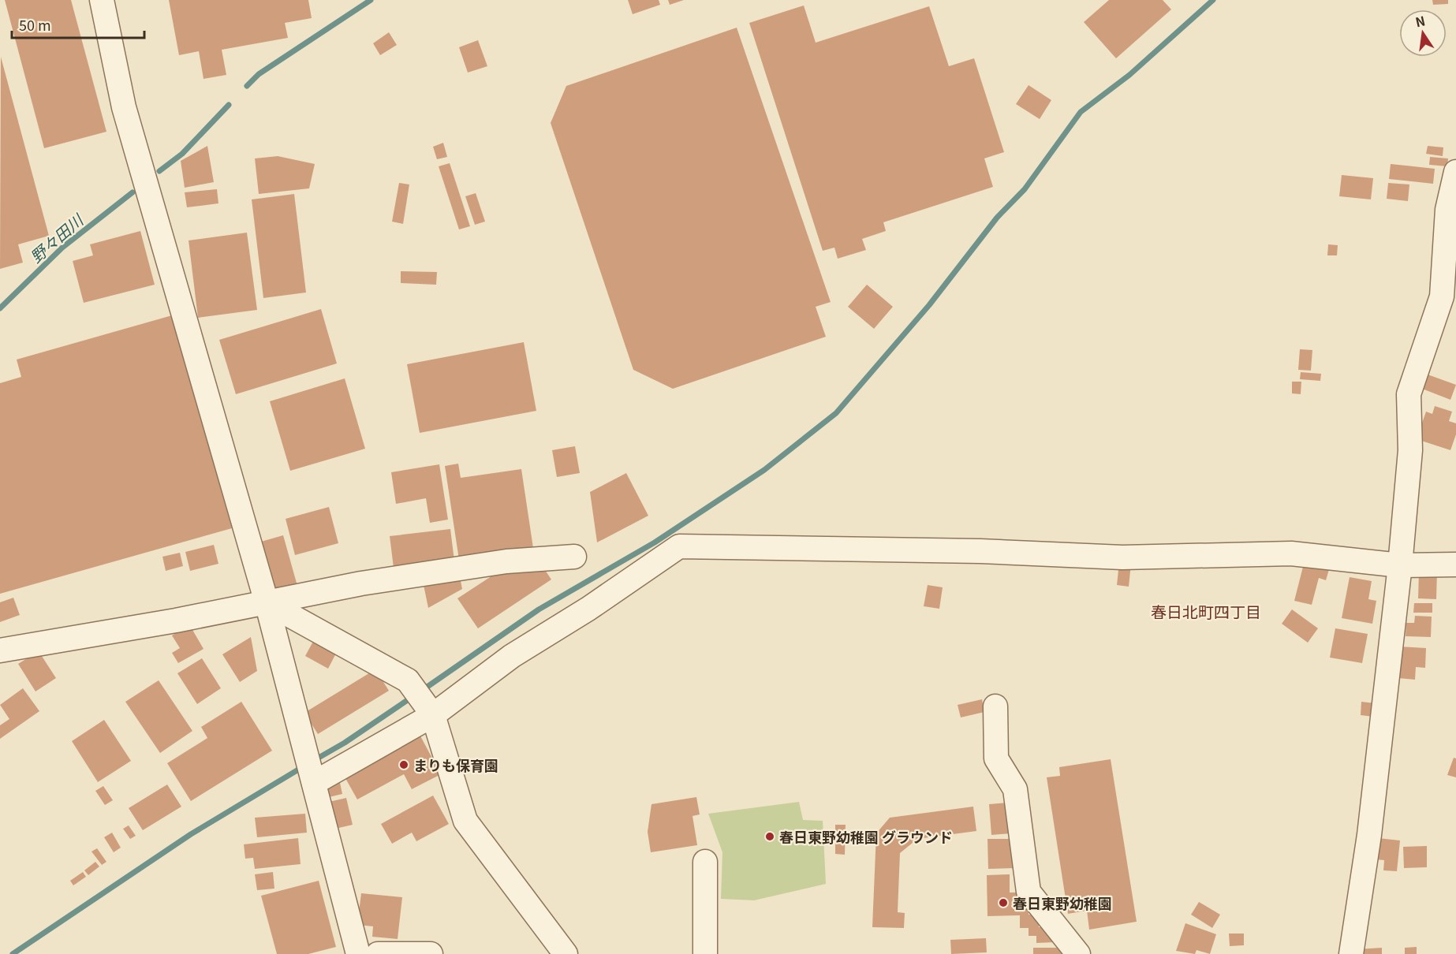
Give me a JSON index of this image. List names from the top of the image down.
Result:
{
  "districts": ["春日北町四丁目"],
  "water": ["野々田川"],
  "places": ["まりも保育園", "春日東野幼稚園 グラウンド", "春日東野幼稚園"],
  "scale_bar": "50 m",
  "north": "top"
}
